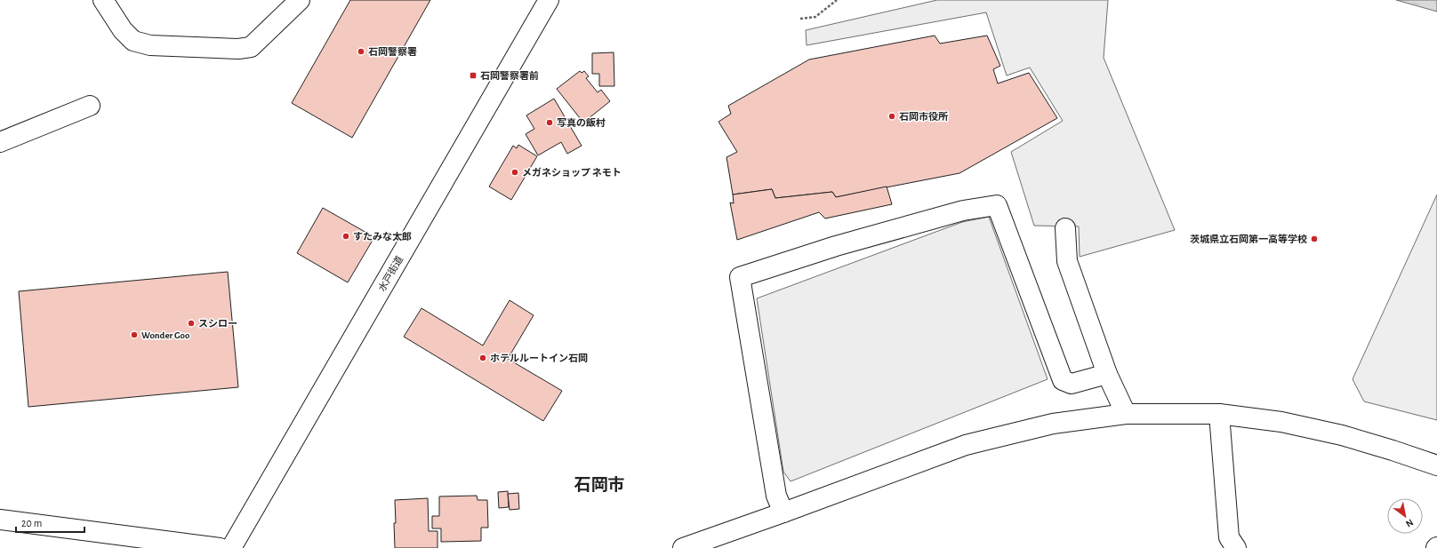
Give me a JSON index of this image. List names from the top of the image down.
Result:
{
  "streets": {
    "main road": ["水戸街道"]
  },
  "districts": ["石岡市"],
  "places": {
    "other": [
      "石岡警察署",
      "石岡市役所",
      "写真の飯村",
      "メガネショップ ネモト",
      "すたみな太郎",
      "茨城県立石岡第一高等学校",
      "スシロー",
      "Wonder Goo",
      "ホテルルートイン石岡"
    ],
    "transit": ["石岡警察署前"]
  },
  "scale_bar": "20 m",
  "north": "bottom right"
}
